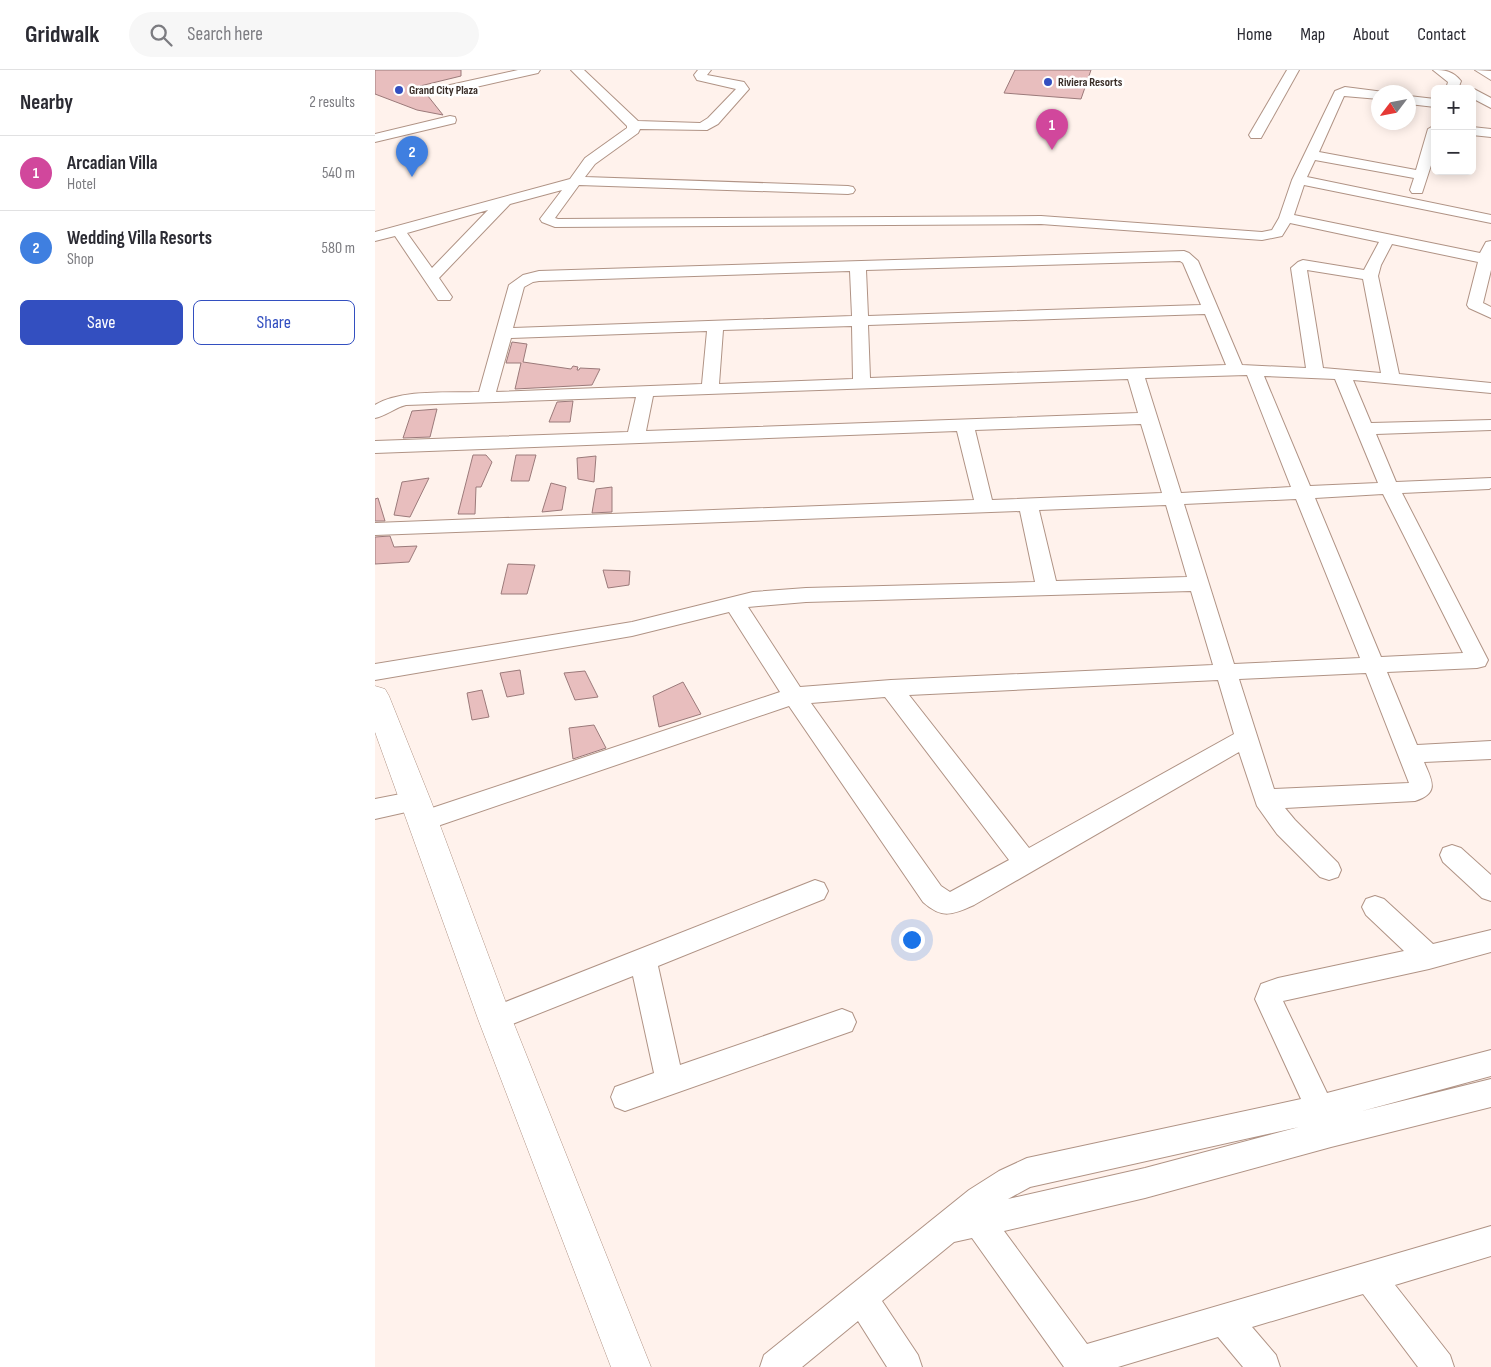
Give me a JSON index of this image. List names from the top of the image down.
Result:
{
  "places": ["Riviera Resorts", "Grand City Plaza"],
  "north": "bottom left",
  "page": {
    "header": "Gridwalk",
    "search": "Search here",
    "nav": [
      "Home",
      "Map",
      "About",
      "Contact"
    ],
    "heading": ["Nearby", "2 results"],
    "map_buttons": ["+", "−"],
    "pins": ["1", "2"],
    "list": [
      {
        "mark": "1",
        "name": "Arcadian Villa",
        "note": "Hotel",
        "value": "540 m"
      },
      {
        "mark": "2",
        "name": "Wedding Villa Resorts",
        "note": "Shop",
        "value": "580 m"
      }
    ],
    "buttons": ["Save", "Share"]
  }
}
